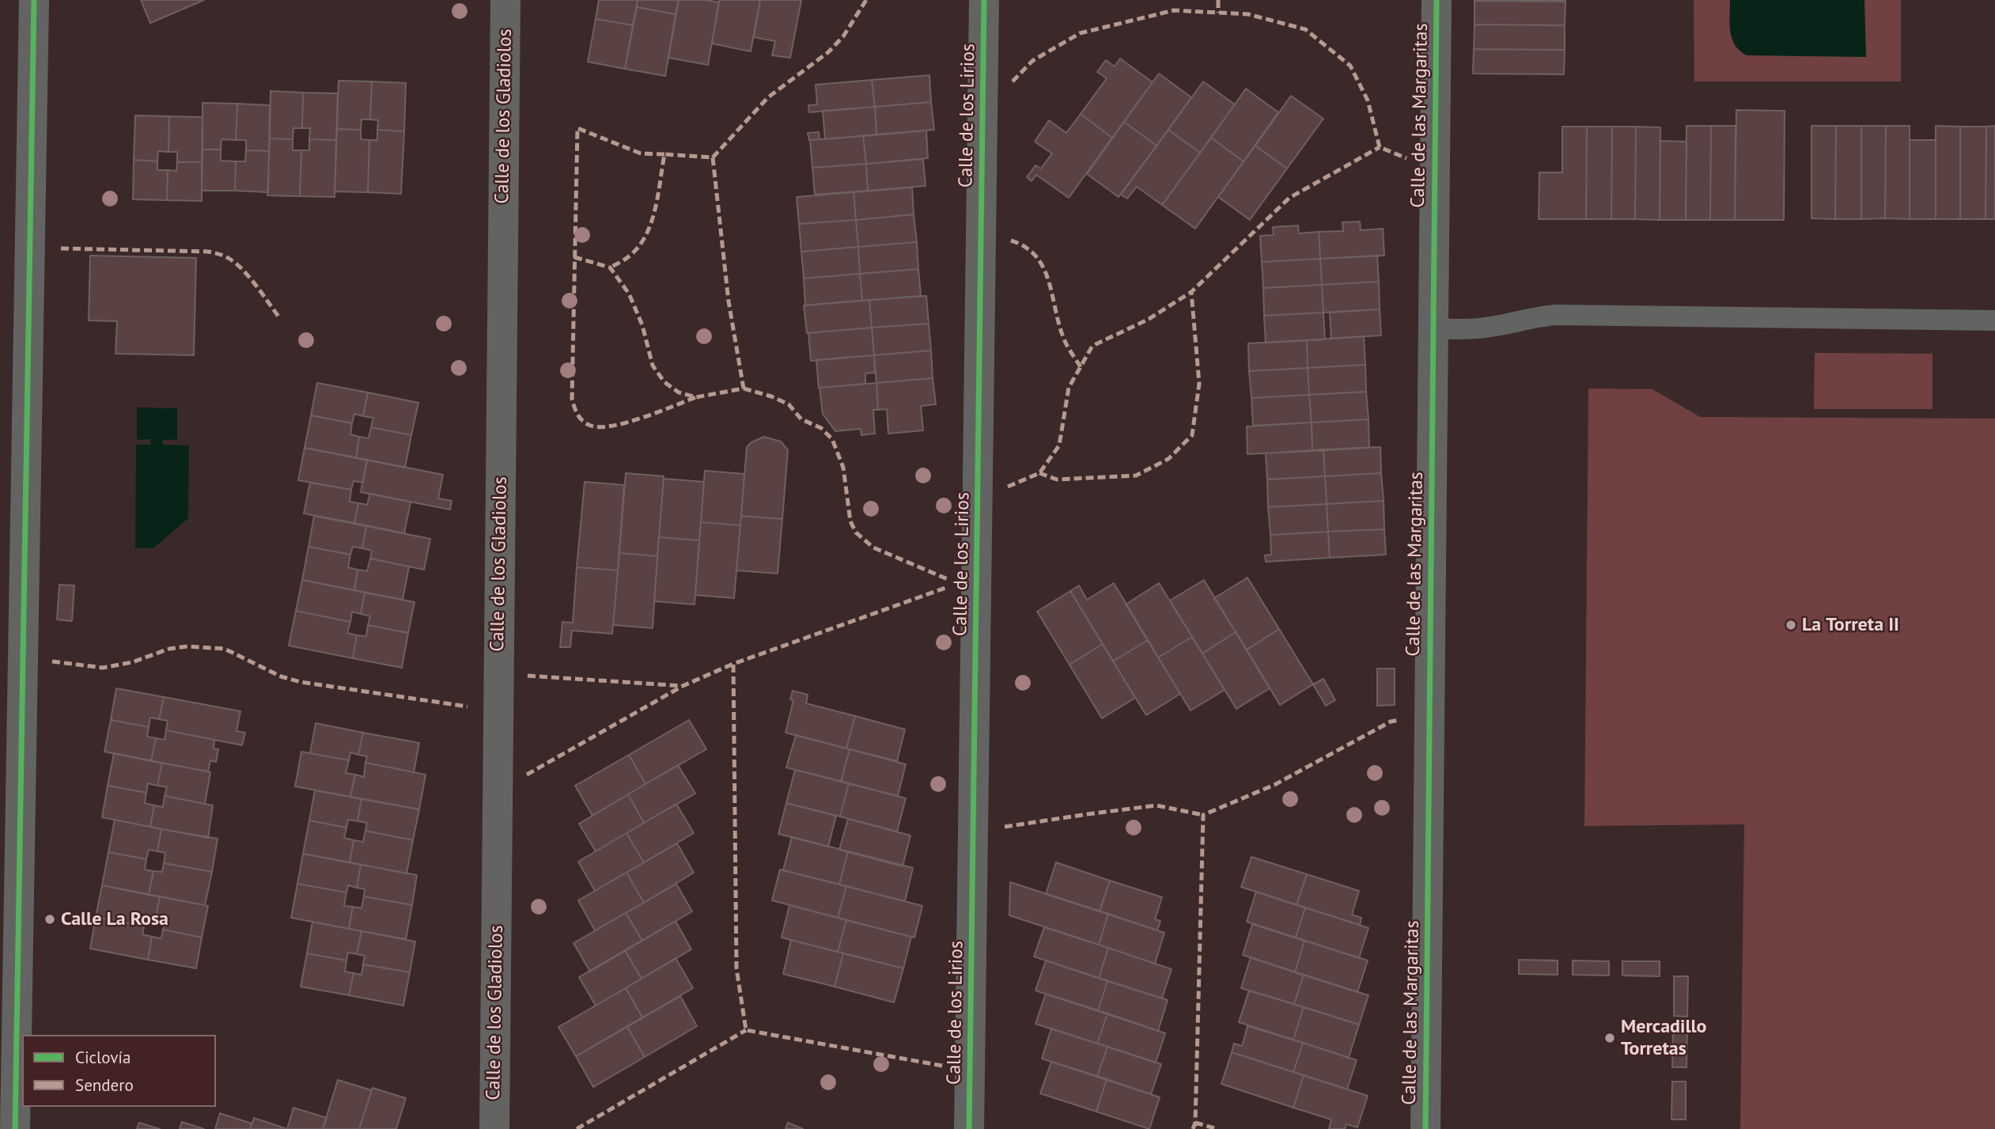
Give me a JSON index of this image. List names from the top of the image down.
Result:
{
  "streets": {
    "street": ["Calle de los Lirios", "Calle de las Margaritas", "Calle de los Gladiolos"]
  },
  "places": ["La Torreta II", "Calle La Rosa", "Mercadillo Torretas"],
  "legend": ["Ciclovía", "Sendero"]
}
